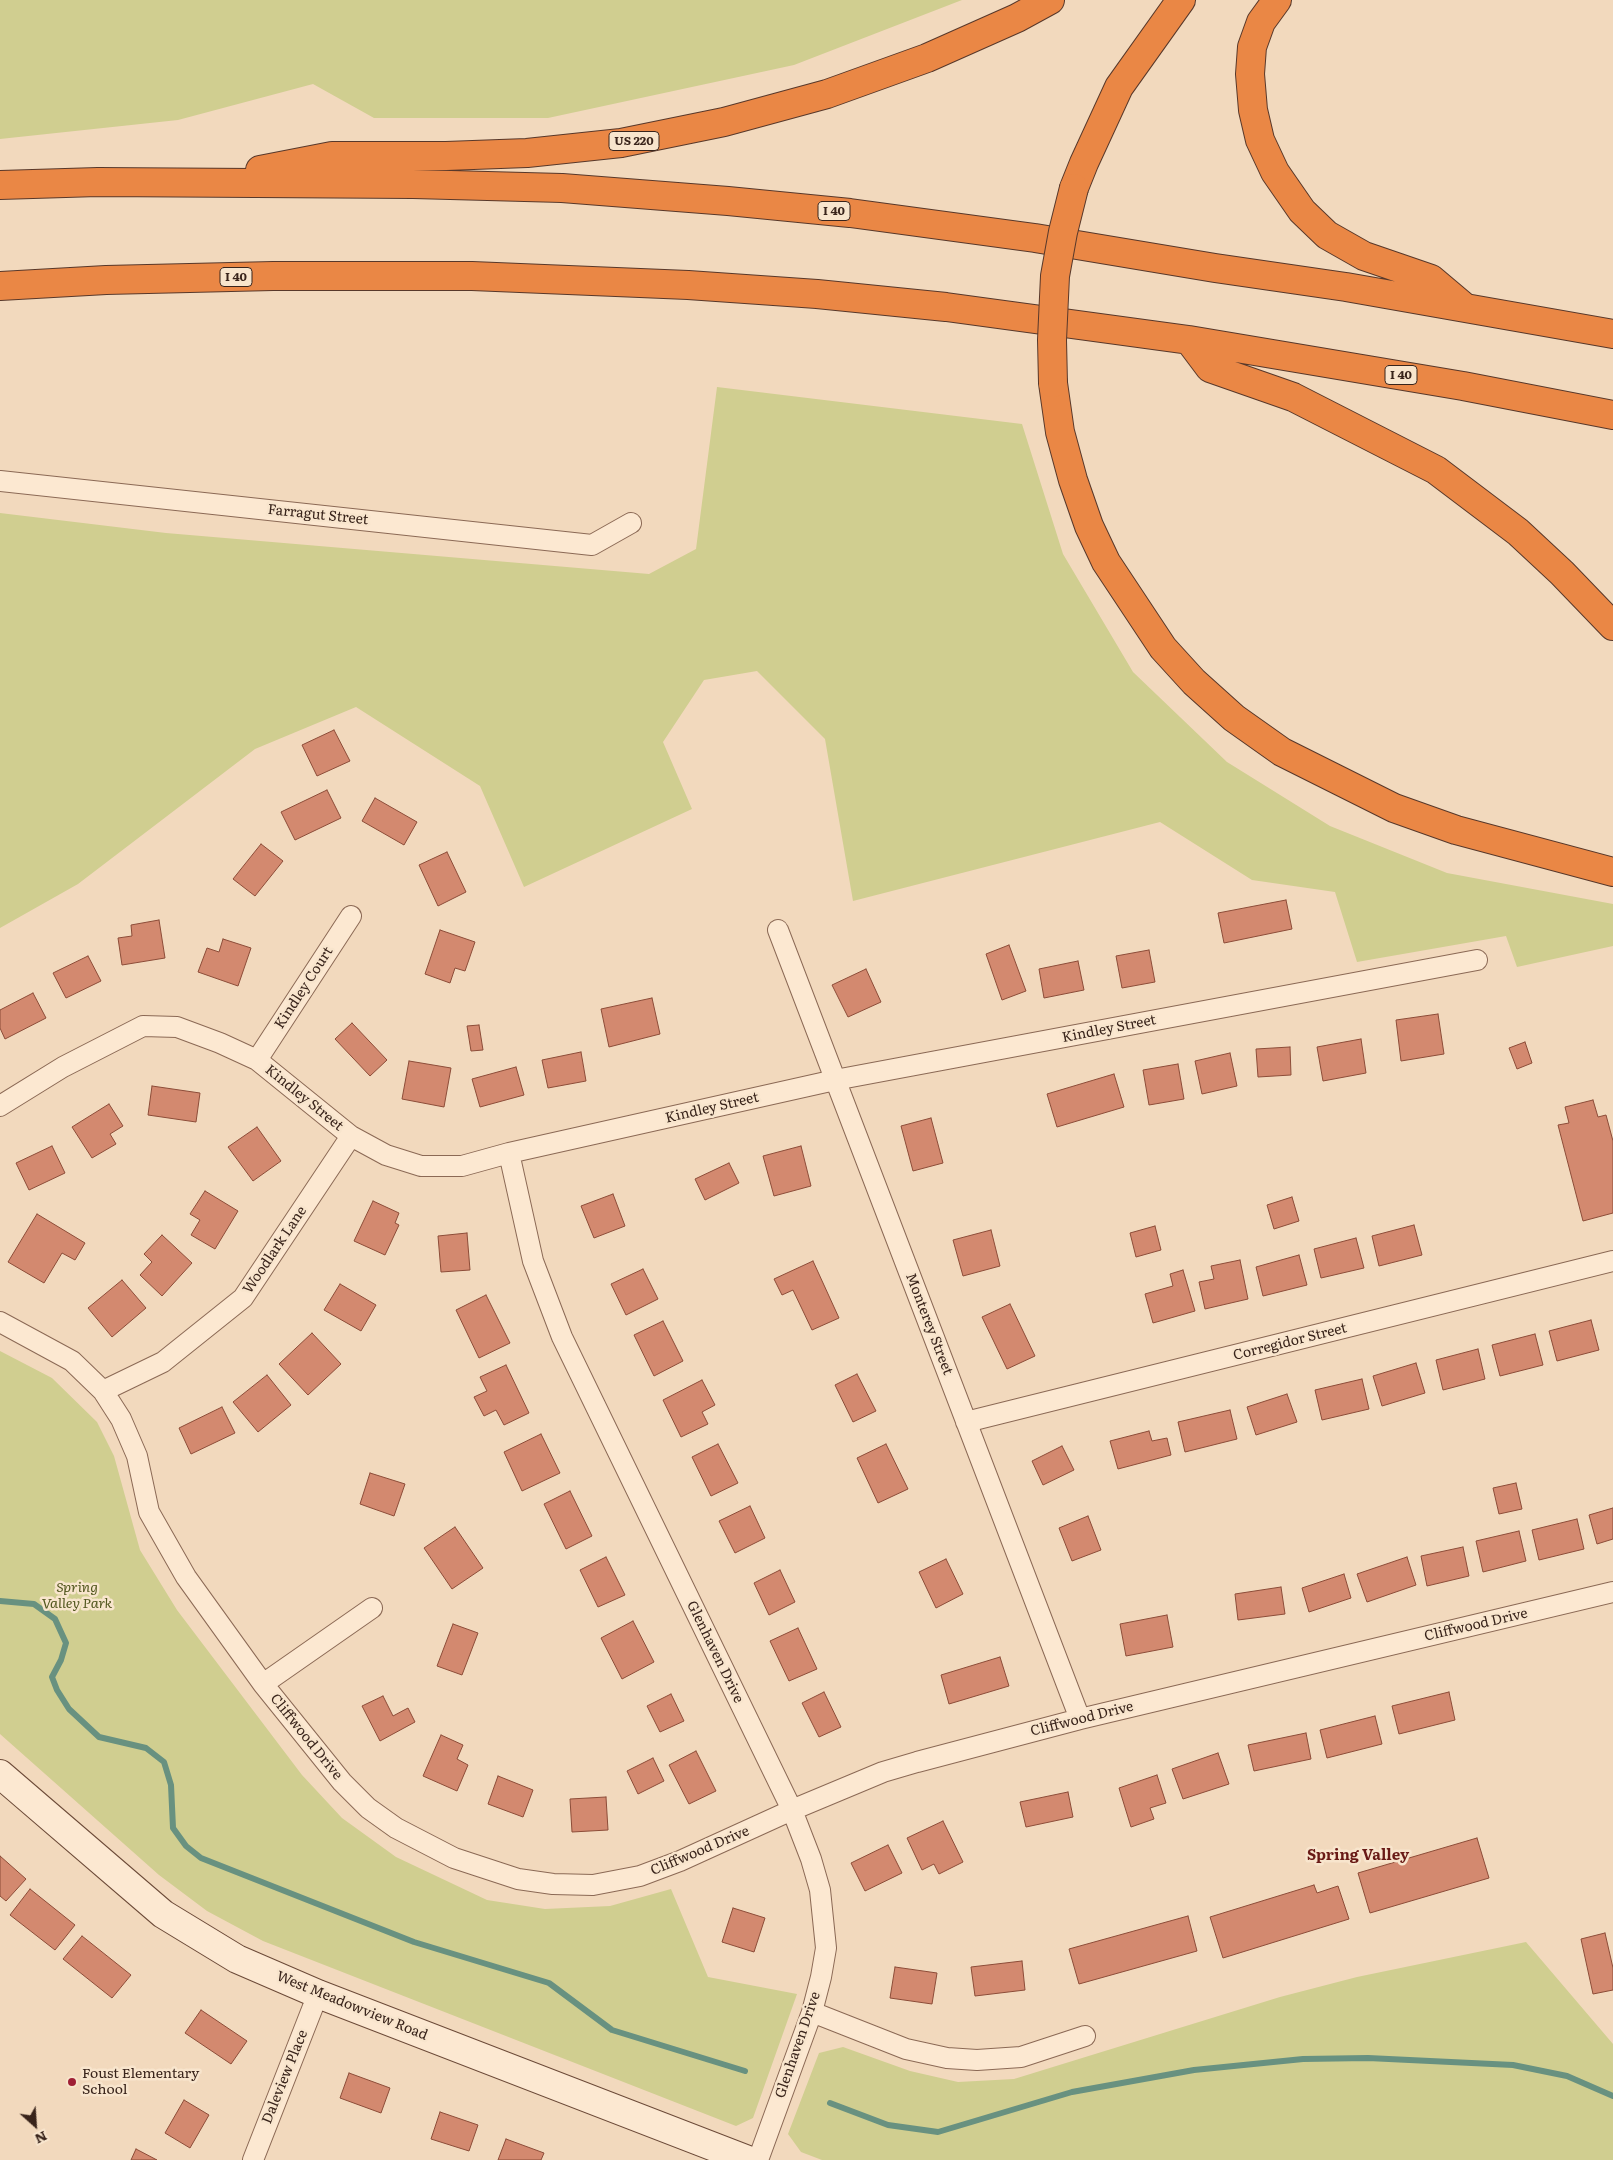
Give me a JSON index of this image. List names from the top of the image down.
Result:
{
  "streets": {
    "highway": ["US 220", "I 40"],
    "street": [
      "Farragut Street",
      "Kindley Court",
      "Kindley Street",
      "Woodlark Lane",
      "Monterey Street",
      "Corregidor Street",
      "Cliffwood Drive",
      "Glenhaven Drive",
      "West Meadowview Road",
      "Daleview Place"
    ]
  },
  "crossings": [
    ["US 220", "I 40"],
    ["Kindley Court", "Kindley Street"],
    ["Kindley Street", "Woodlark Lane"],
    ["Kindley Street", "Monterey Street"],
    ["Kindley Street", "Glenhaven Drive"],
    ["Woodlark Lane", "Cliffwood Drive"],
    ["Monterey Street", "Corregidor Street"],
    ["Monterey Street", "Cliffwood Drive"],
    ["Cliffwood Drive", "Glenhaven Drive"],
    ["West Meadowview Road", "Daleview Place"]
  ],
  "districts": ["Spring Valley"],
  "parks": ["Spring Valley Park"],
  "places": ["Foust Elementary School"],
  "north": "bottom right"
}
